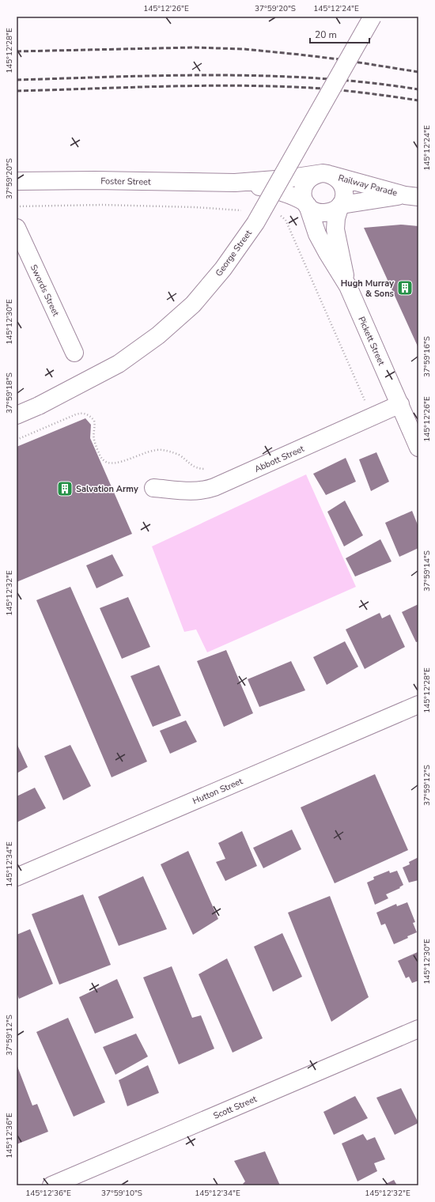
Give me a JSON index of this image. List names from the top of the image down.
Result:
{
  "streets": {
    "street": [
      "Foster Street",
      "Railway Parade",
      "George Street",
      "Swords Street",
      "Pickett Street",
      "Abbott Street",
      "Hutton Street",
      "Scott Street"
    ]
  },
  "crossings": [
    ["Foster Street", "Railway Parade"],
    ["Foster Street", "Pickett Street"],
    ["Railway Parade", "Pickett Street"],
    ["Pickett Street", "Abbott Street"]
  ],
  "places": {
    "building": ["Hugh Murray & Sons", "Salvation Army"]
  },
  "scale_bar": "20 m",
  "coordinates": [
    "145°12'26\"E",
    "37°59'20\"S",
    "145°12'24\"E",
    "145°12'28\"E",
    "145°12'30\"E",
    "37°59'16\"S",
    "37°59'18\"S",
    "37°59'14\"S",
    "145°12'32\"E",
    "37°59'12\"S",
    "145°12'34\"E",
    "145°12'36\"E",
    "37°59'10\"S"
  ]
}
